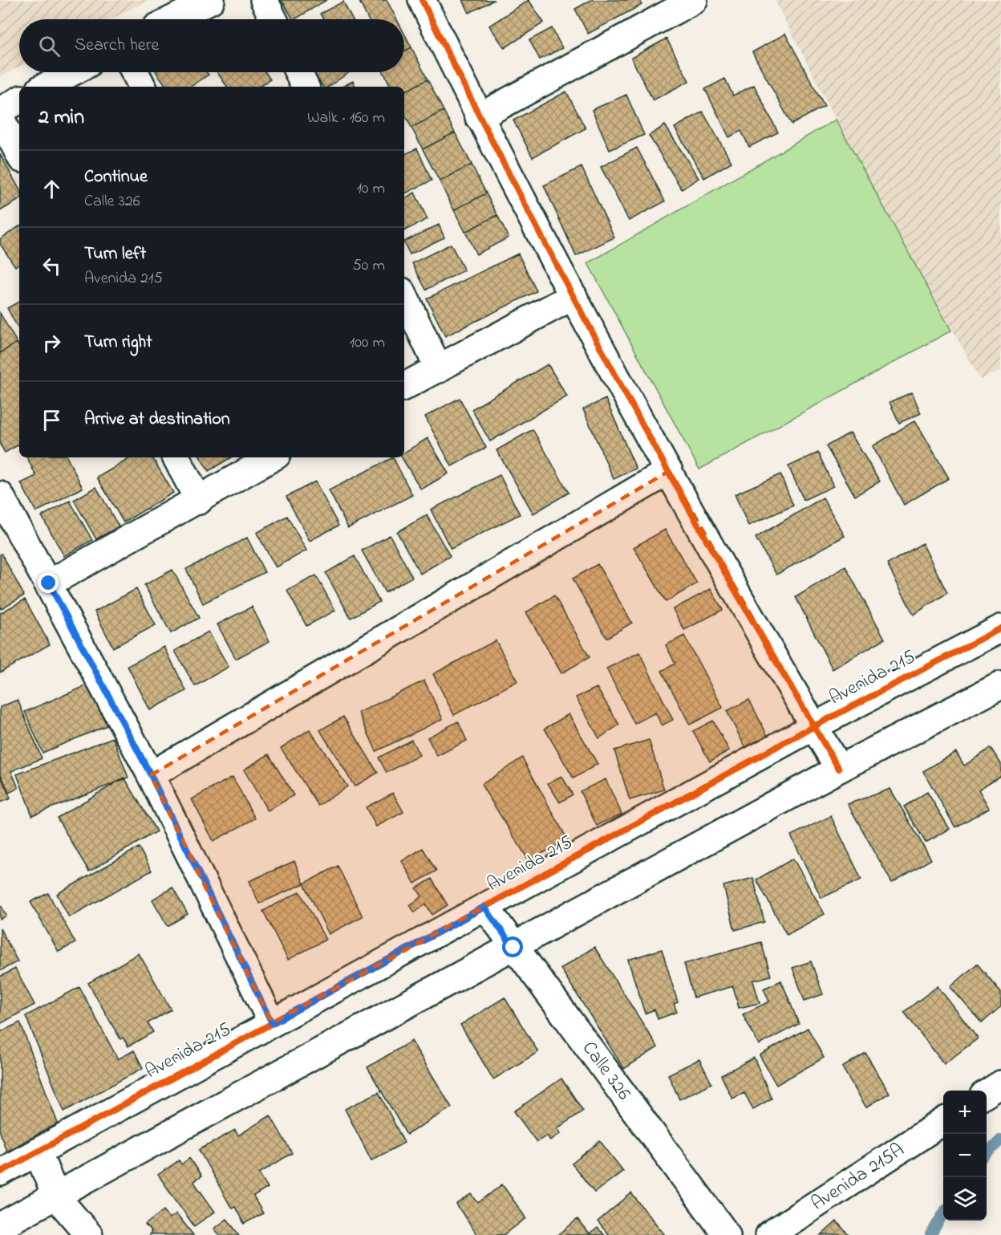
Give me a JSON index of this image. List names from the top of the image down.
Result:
{
  "streets": {
    "street": ["Avenida 215", "Calle 326", "Avenida 215A"]
  },
  "crossings": [
    ["Avenida 215", "Calle 326"]
  ],
  "page": {
    "search": "Search here",
    "heading": ["2 min", "Walk · 160 m"],
    "list": [
      ["Continue", "Calle 326", "10 m"],
      ["Turn left", "Avenida 215", "50 m"],
      ["Turn right", "100 m"],
      "Arrive at destination"
    ],
    "map_buttons": ["+", "−"]
  }
}
